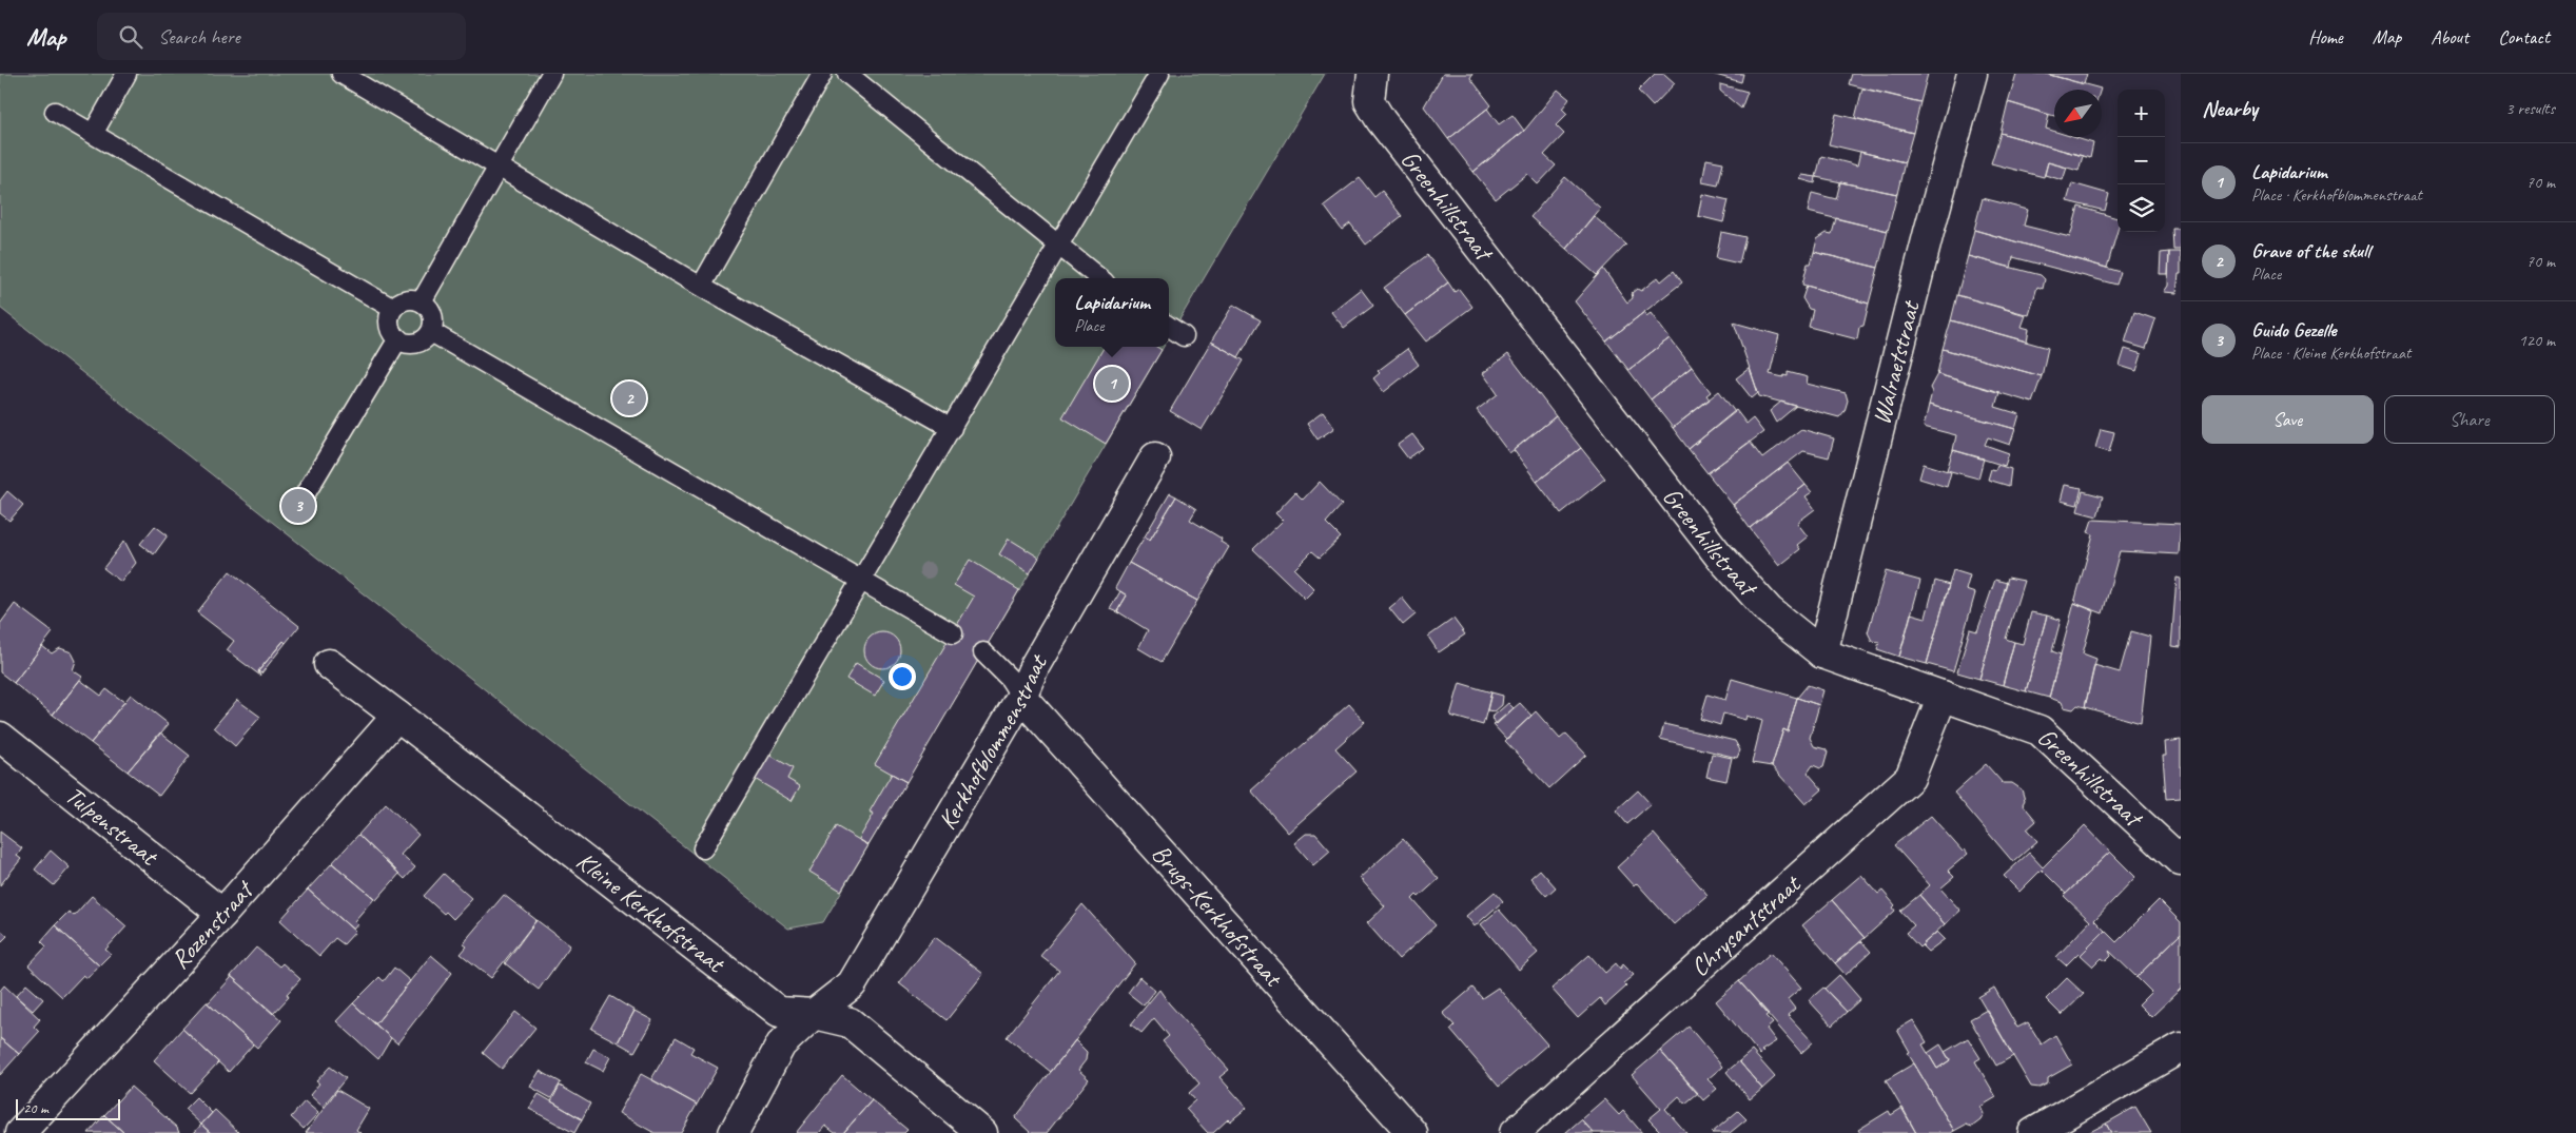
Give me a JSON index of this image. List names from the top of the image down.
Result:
{
  "streets": {
    "street": [
      "Greenhillstraat",
      "Walraetstraat",
      "Kerkhofblommenstraat",
      "Tulpenstraat",
      "Kleine Kerkhofstraat",
      "Brugs-Kerkhofstraat",
      "Rozenstraat",
      "Chrysantstraat"
    ]
  },
  "crossings": [
    ["Greenhillstraat", "Walraetstraat"],
    ["Greenhillstraat", "Chrysantstraat"],
    ["Kerkhofblommenstraat", "Kleine Kerkhofstraat"],
    ["Kerkhofblommenstraat", "Brugs-Kerkhofstraat"],
    ["Tulpenstraat", "Rozenstraat"],
    ["Kleine Kerkhofstraat", "Rozenstraat"]
  ],
  "scale_bar": "20 m",
  "north": "bottom left",
  "page": {
    "header": "Map",
    "search": "Search here",
    "nav": [
      "Home",
      "Map",
      "About",
      "Contact"
    ],
    "heading": ["Nearby", "3 results"],
    "map_buttons": ["+", "−"],
    "list": [
      {
        "mark": "1",
        "name": "Lapidarium",
        "note": "Place · Kerkhofblommenstraat",
        "value": "70 m"
      },
      {
        "mark": "2",
        "name": "Grave of the skull",
        "note": "Place",
        "value": "70 m"
      },
      {
        "mark": "3",
        "name": "Guido Gezelle",
        "note": "Place · Kleine Kerkhofstraat",
        "value": "120 m"
      }
    ],
    "popup": ["Lapidarium", "Place"],
    "pins": ["1", "2", "3"],
    "buttons": ["Save", "Share"],
    "scale": "20 m"
  }
}
